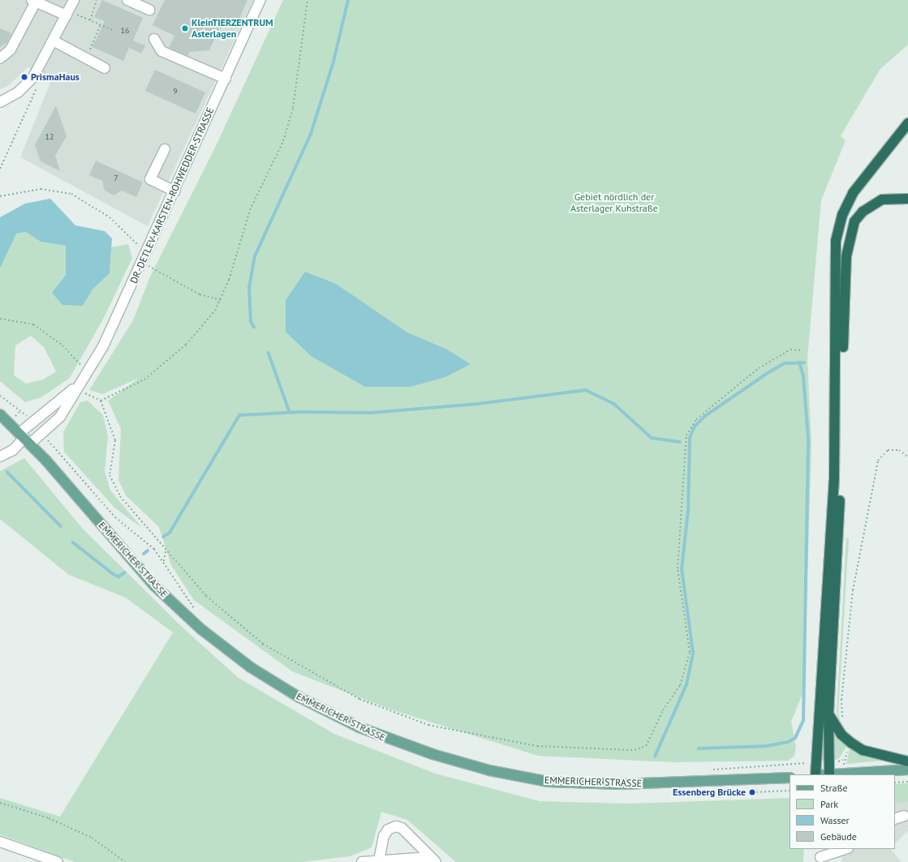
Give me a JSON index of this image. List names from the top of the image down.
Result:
{
  "streets": {
    "main road": ["EMMERICHER STRASSE"],
    "street": ["DR.-DETLEV-KARSTEN-ROHWEDDER-STRASSE"]
  },
  "crossings": [
    ["DR.-DETLEV-KARSTEN-ROHWEDDER-STRASSE", "EMMERICHER STRASSE"]
  ],
  "parks": ["Gebiet nördlich der Asterlager Kuhstraße"],
  "places": ["KleinTIERZENTRUM Asterlagen", "PrismaHaus", "Essenberg Brücke"],
  "house_numbers": [
    "16",
    "9",
    "12",
    "7"
  ],
  "legend": [
    "Straße",
    "Park",
    "Wasser",
    "Gebäude"
  ]
}
